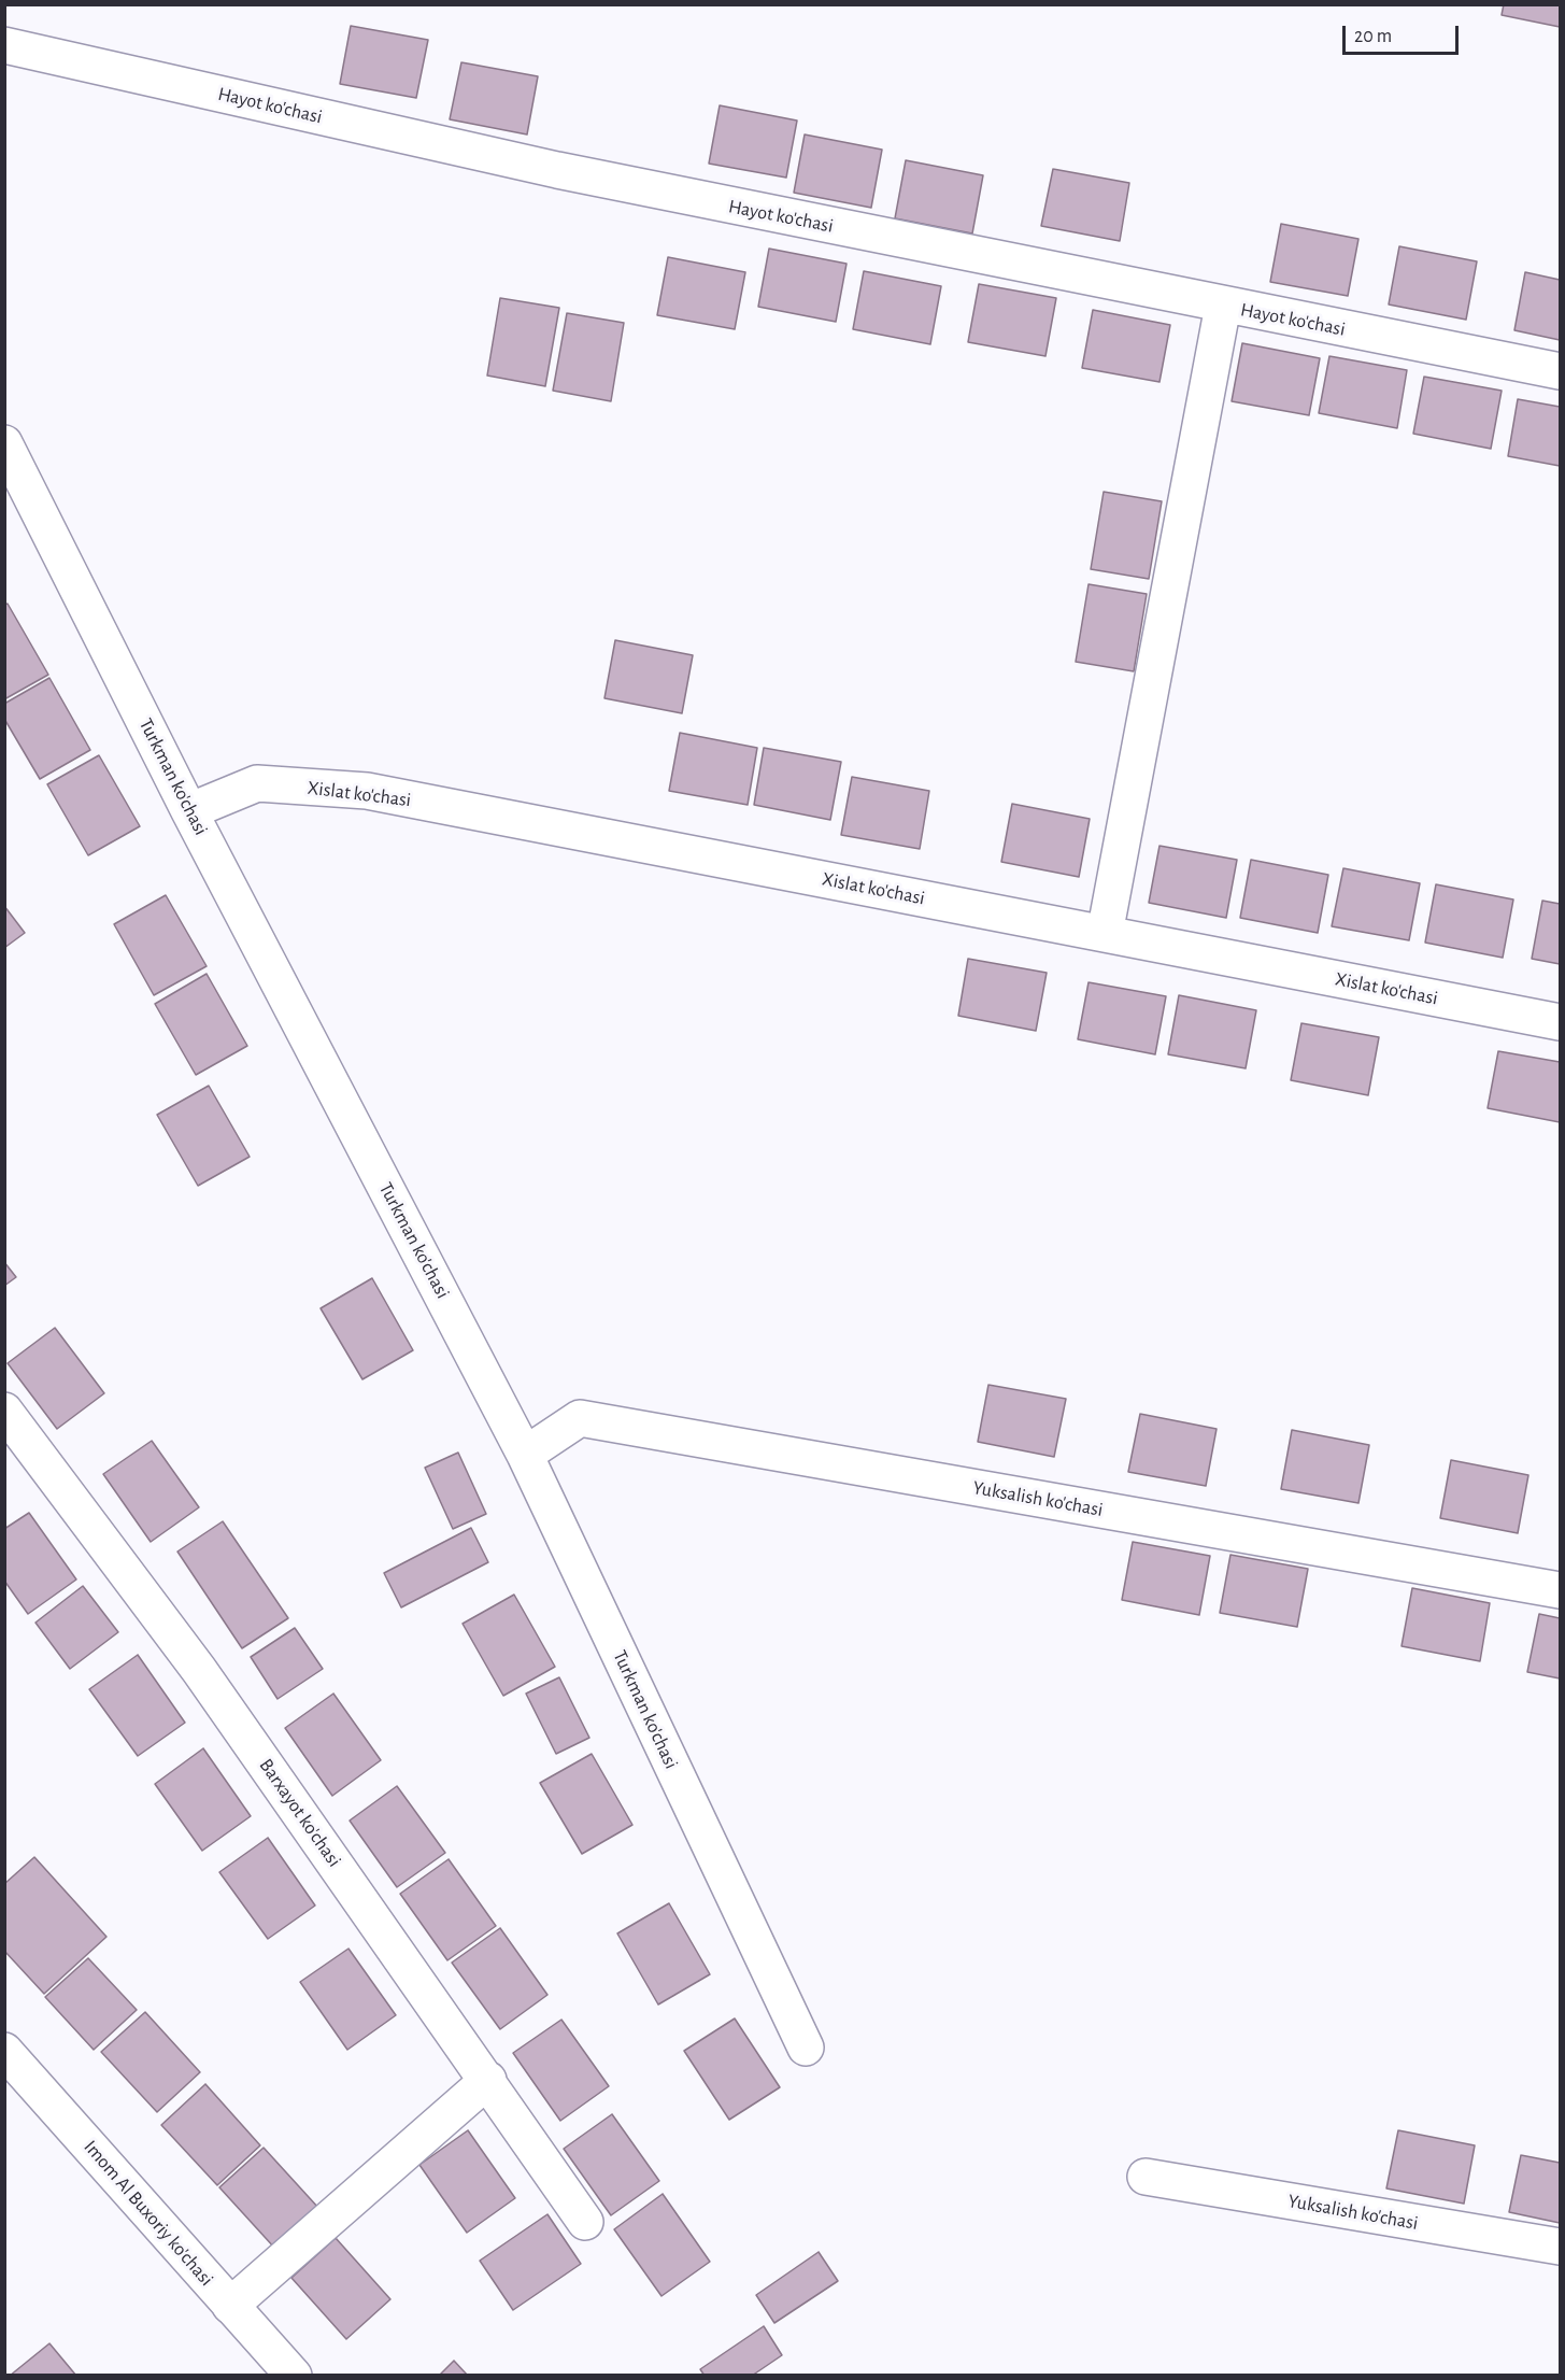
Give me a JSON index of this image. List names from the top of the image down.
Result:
{
  "streets": {
    "street": [
      "Hayot ko'chasi",
      "Turkman ko'chasi",
      "Xislat ko'chasi",
      "Yuksalish ko'chasi",
      "Barxayot ko'chasi",
      "Imom Al Buxoriy ko'chasi"
    ]
  },
  "crossings": [
    ["Turkman ko'chasi", "Xislat ko'chasi"],
    ["Turkman ko'chasi", "Yuksalish ko'chasi"]
  ],
  "scale_bar": "20 m"
}
